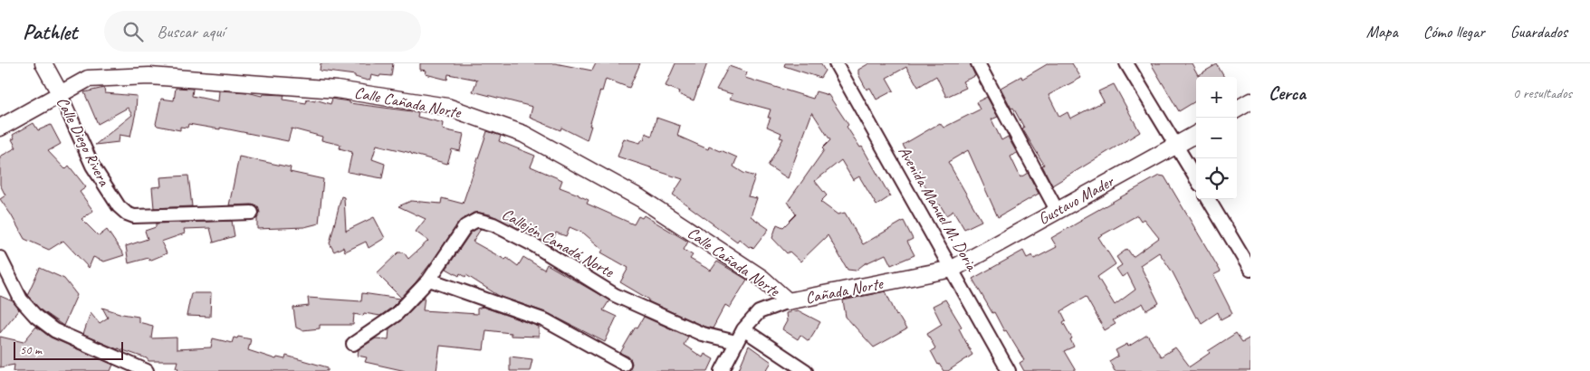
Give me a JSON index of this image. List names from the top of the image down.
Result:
{
  "streets": {
    "street": [
      "Calle Cañada Norte",
      "Calle Diego Rivera",
      "Gustavo Mader",
      "Avenida Manuel M. Doria",
      "Callejón Canadá Norte",
      "Cañada Norte"
    ]
  },
  "crossings": [
    ["Calle Cañada Norte", "Calle Diego Rivera"],
    ["Calle Cañada Norte", "Cañada Norte"],
    ["Gustavo Mader", "Avenida Manuel M. Doria"],
    ["Gustavo Mader", "Cañada Norte"],
    ["Avenida Manuel M. Doria", "Cañada Norte"],
    ["Callejón Canadá Norte", "Cañada Norte"]
  ],
  "scale_bar": "50 m",
  "page": {
    "header": "Pathlet",
    "search": "Buscar aquí",
    "nav": ["Mapa", "Cómo llegar", "Guardados"],
    "heading": ["Cerca", "0 resultados"],
    "map_buttons": ["+", "−"],
    "scale": "50 m"
  }
}
